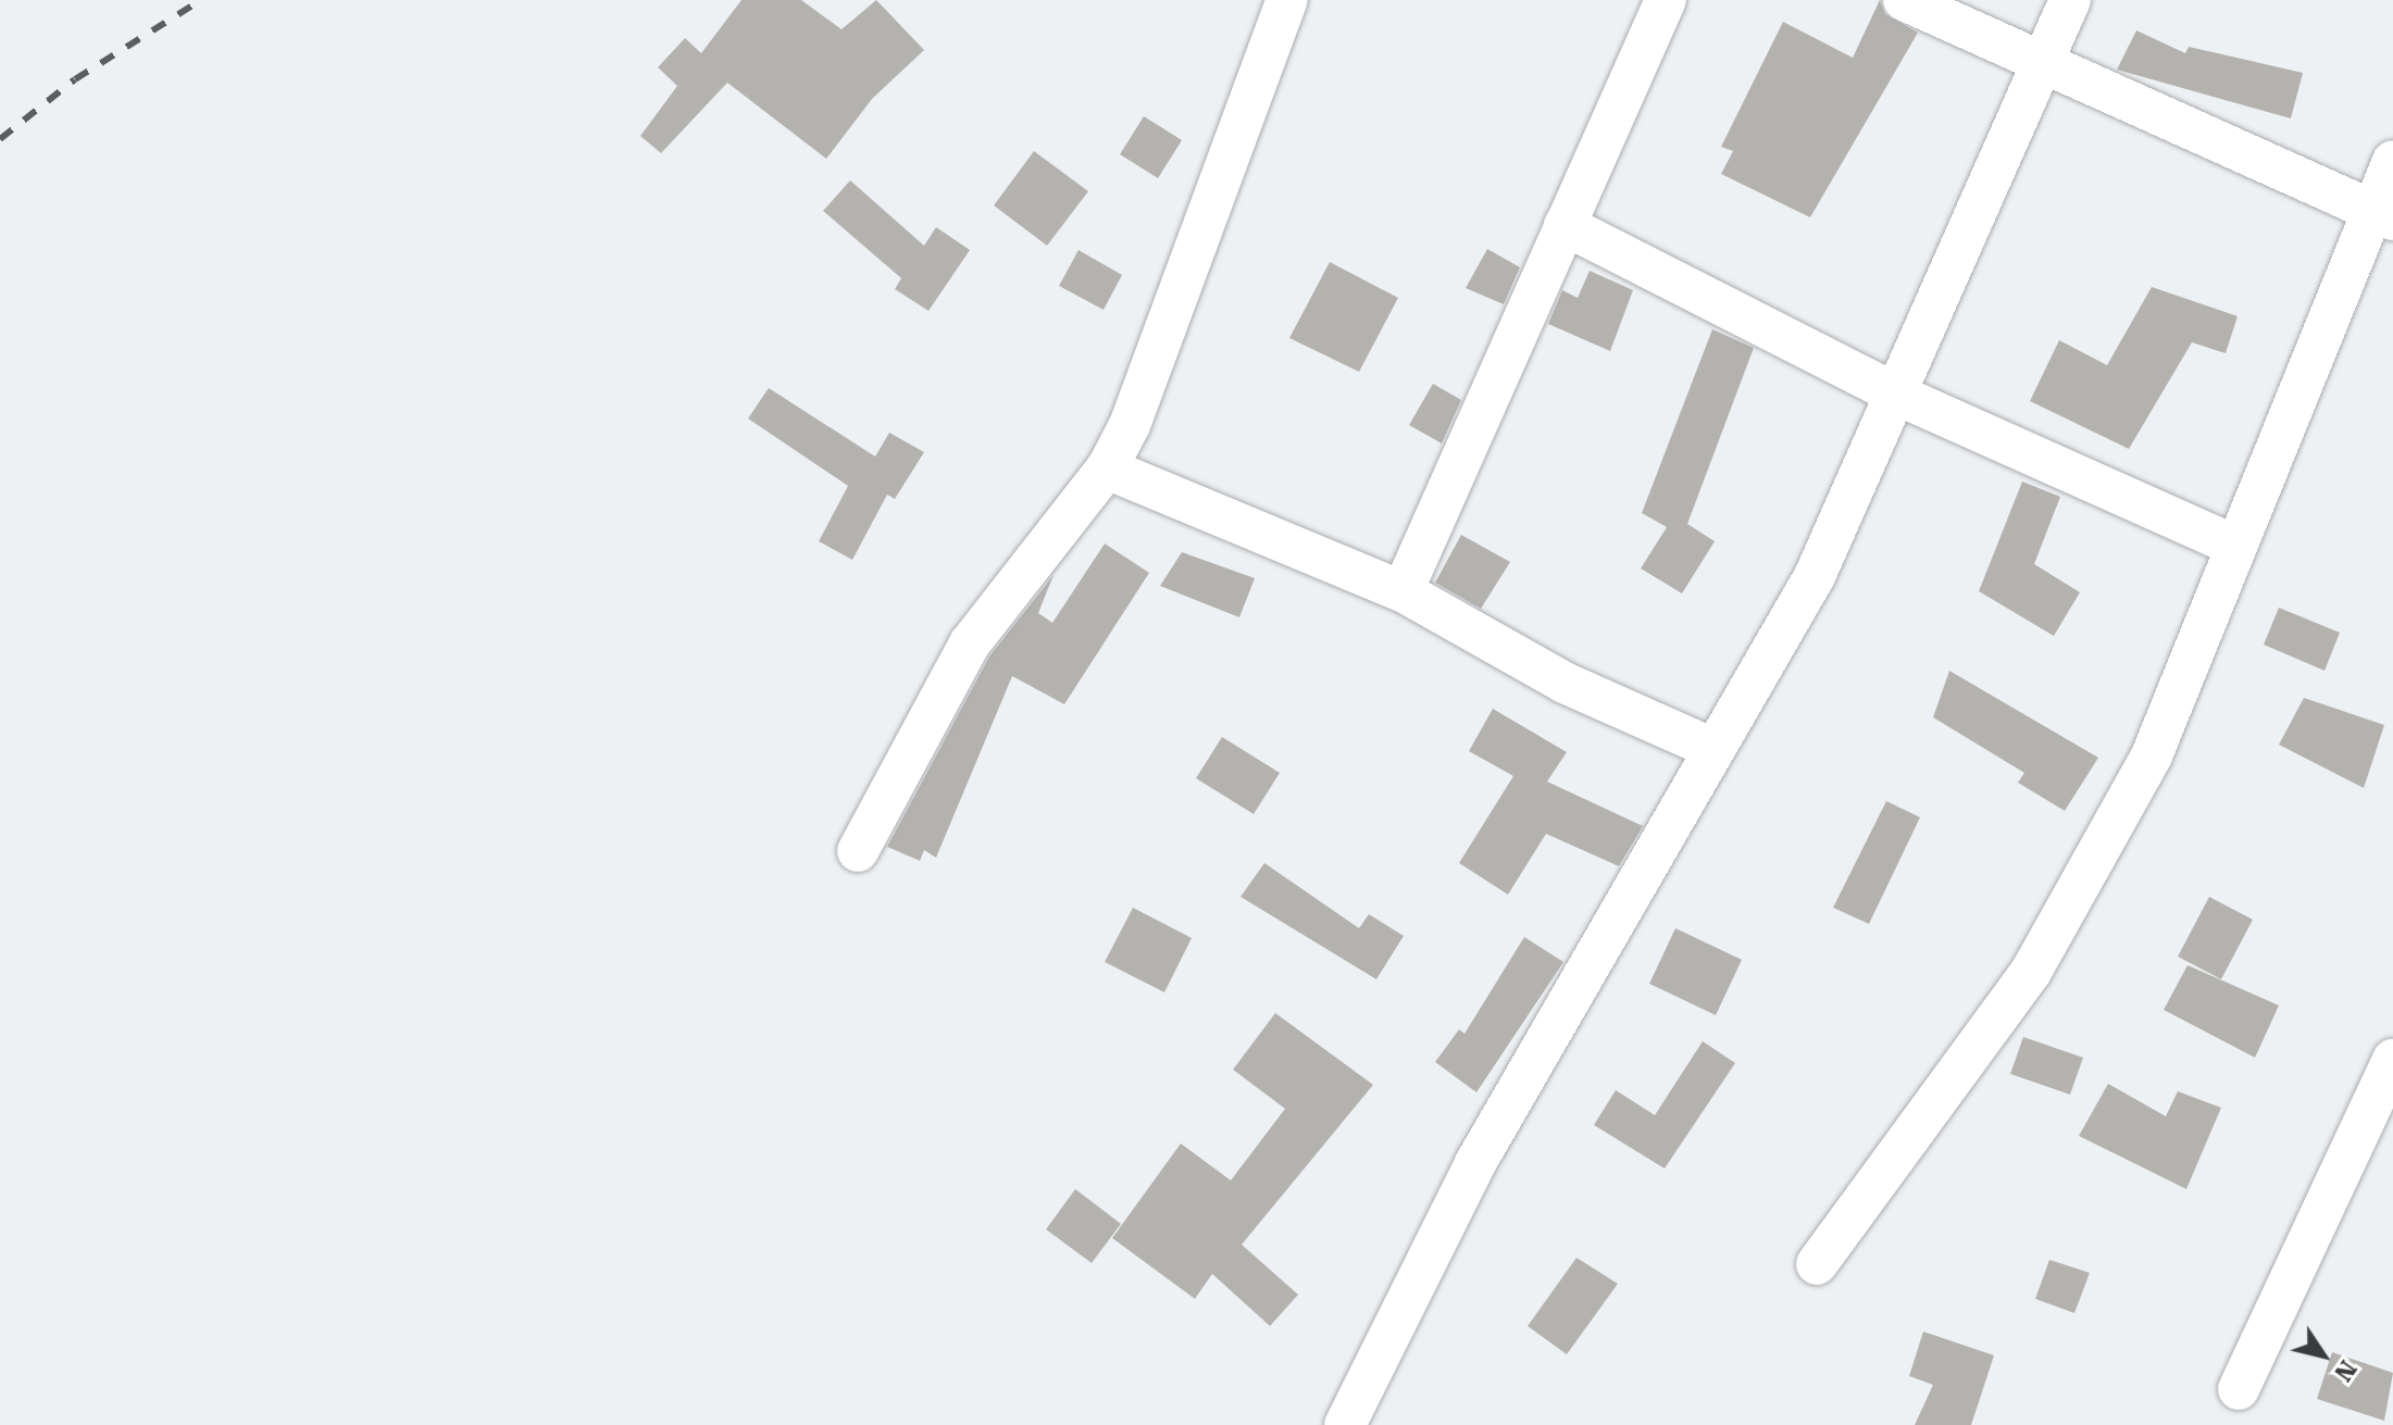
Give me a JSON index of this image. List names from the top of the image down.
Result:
{
  "north": "bottom right"
}
